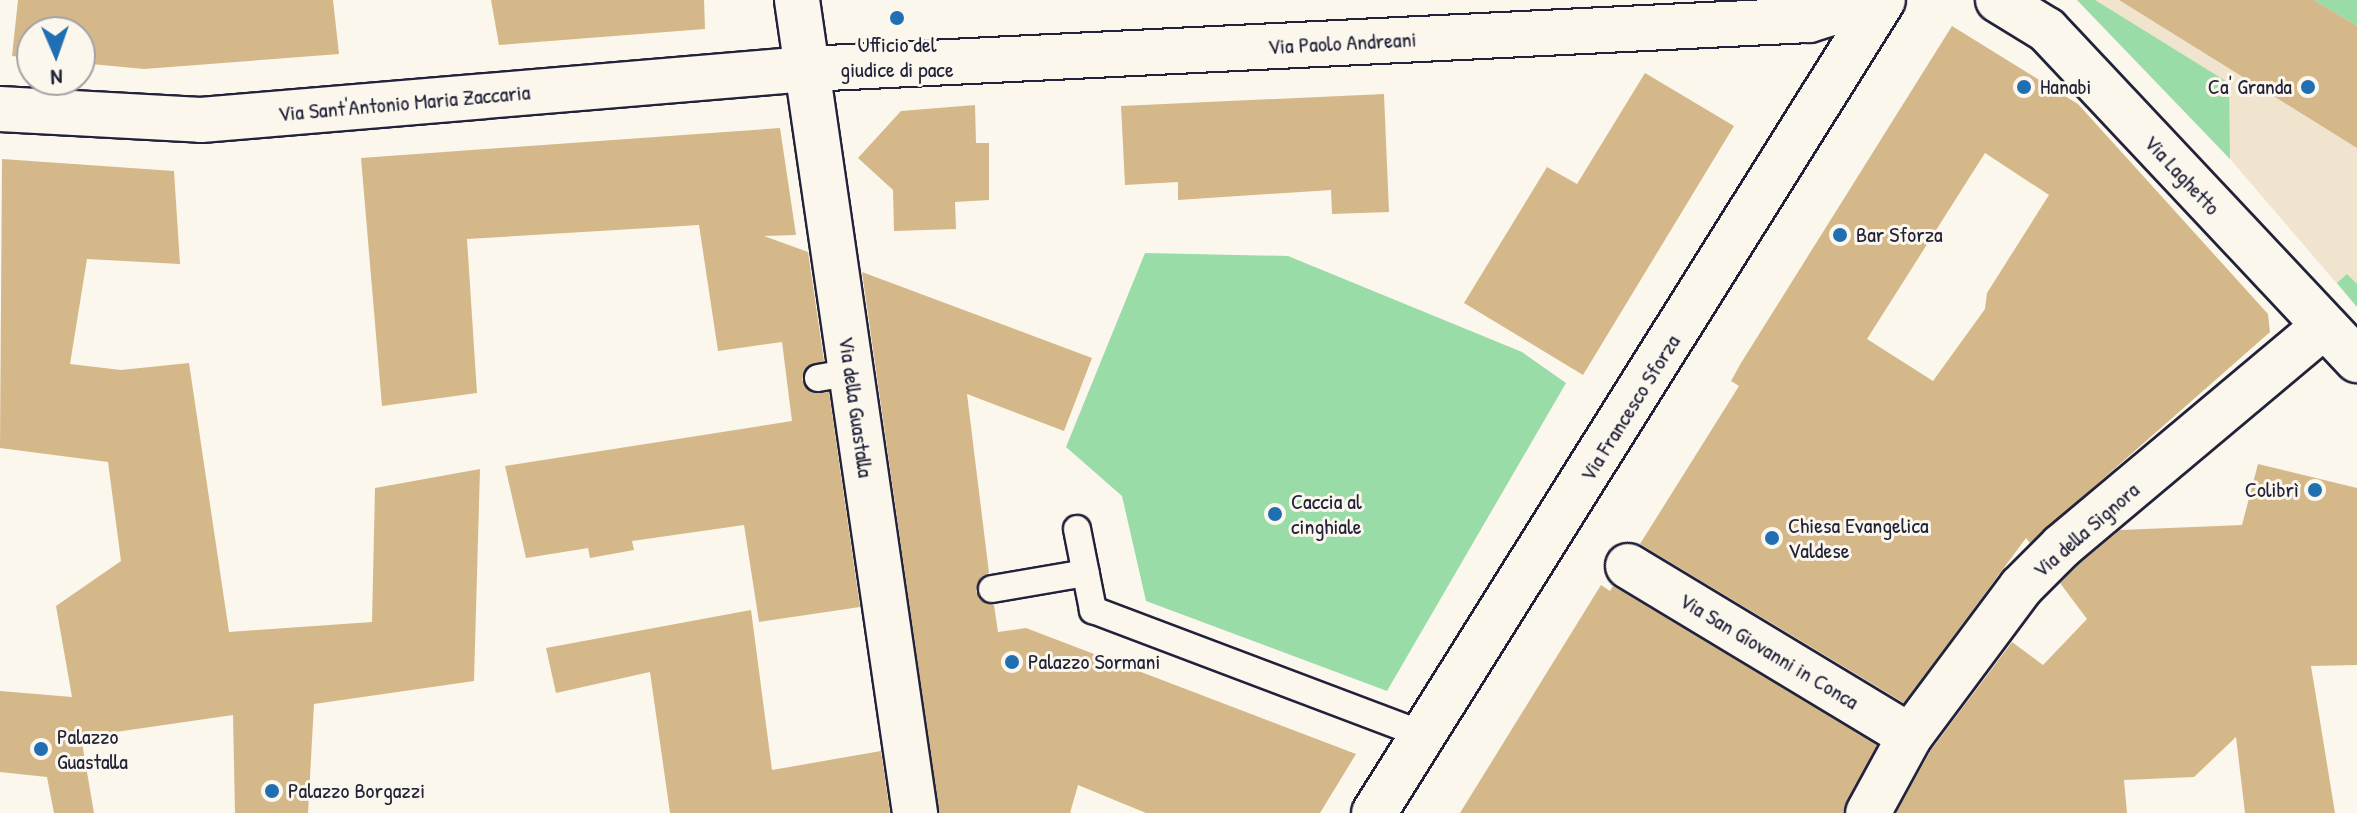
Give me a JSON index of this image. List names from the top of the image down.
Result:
{
  "streets": {
    "street": [
      "Via Paolo Andreani",
      "Via Sant'Antonio Maria Zaccaria",
      "Via Laghetto",
      "Via della Guastalla",
      "Via Francesco Sforza",
      "Via della Signora",
      "Via San Giovanni in Conca"
    ]
  },
  "crossings": [
    ["Via Paolo Andreani", "Via Sant'Antonio Maria Zaccaria"],
    ["Via Paolo Andreani", "Via della Guastalla"],
    ["Via Sant'Antonio Maria Zaccaria", "Via della Guastalla"],
    ["Via Laghetto", "Via della Signora"],
    ["Via della Signora", "Via San Giovanni in Conca"]
  ],
  "places": [
    "Ufficio del giudice di pace",
    "Hanabi",
    "Ca' Granda",
    "Bar Sforza",
    "Colibrì",
    "Caccia al cinghiale",
    "Chiesa Evangelica Valdese",
    "Palazzo Sormani",
    "Palazzo Guastalla",
    "Palazzo Borgazzi"
  ],
  "north": "bottom"
}
